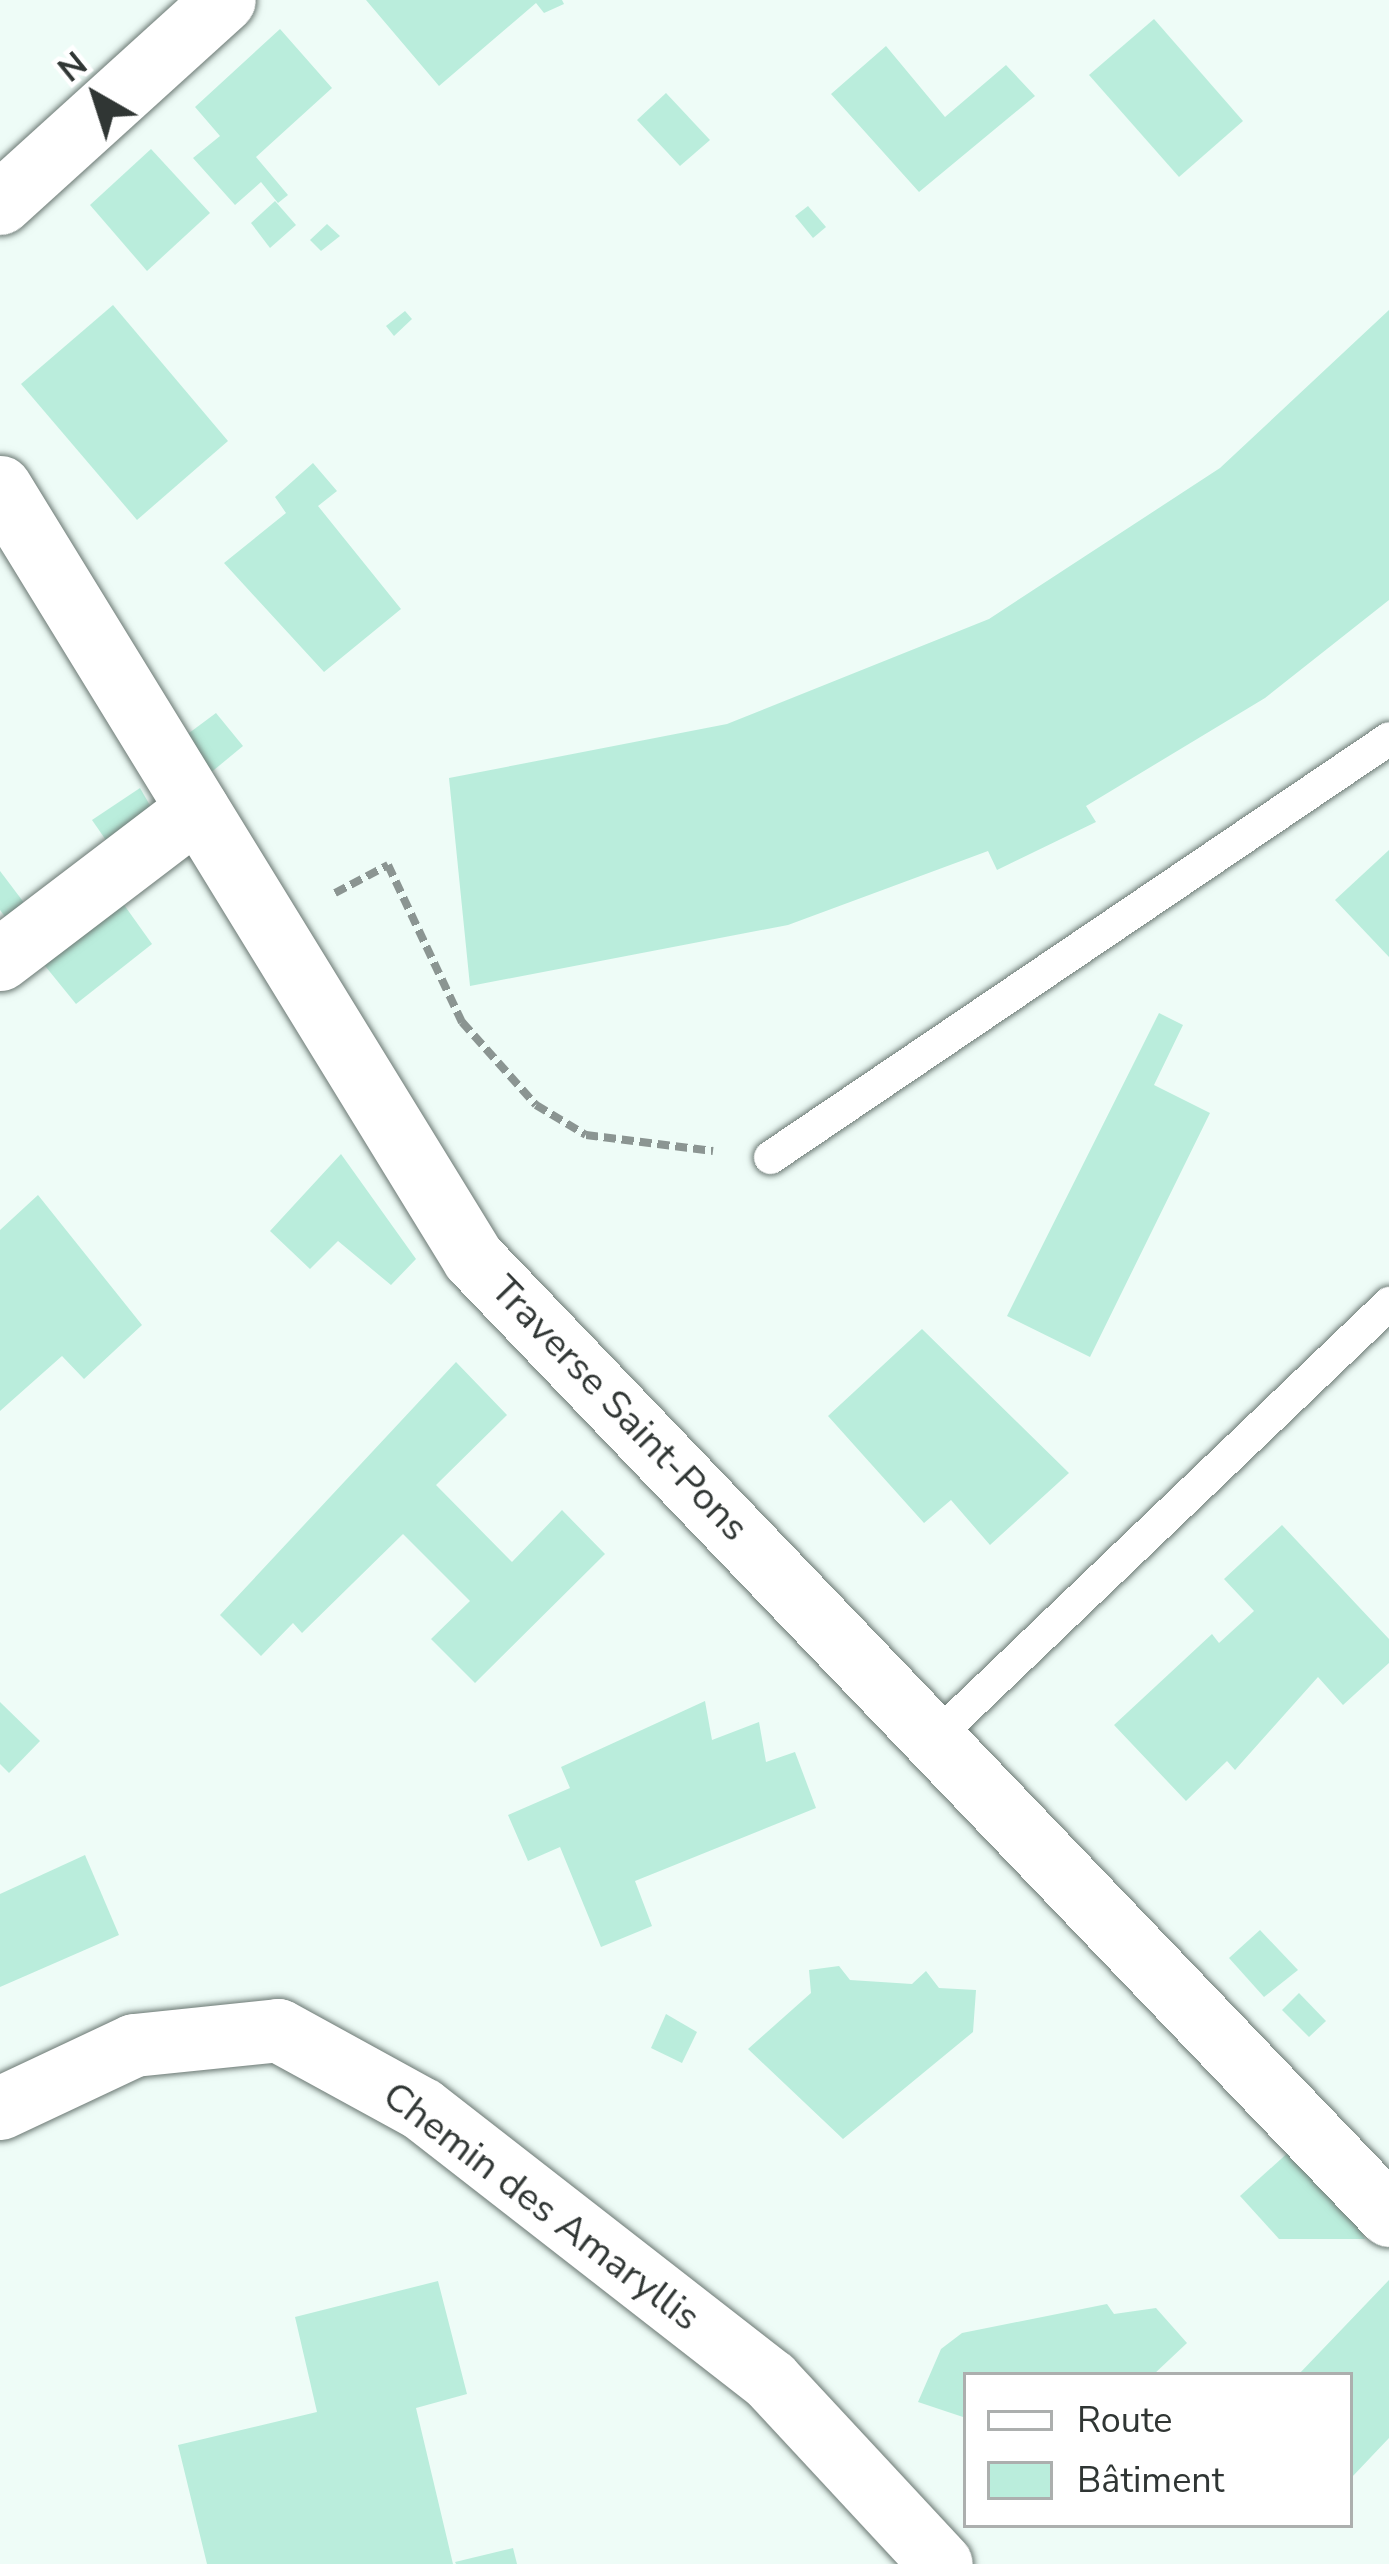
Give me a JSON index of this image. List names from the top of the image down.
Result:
{
  "streets": {
    "street": ["Traverse Saint-Pons", "Chemin des Amaryllis"]
  },
  "legend": ["Route", "Bâtiment"],
  "north": "top left"
}
